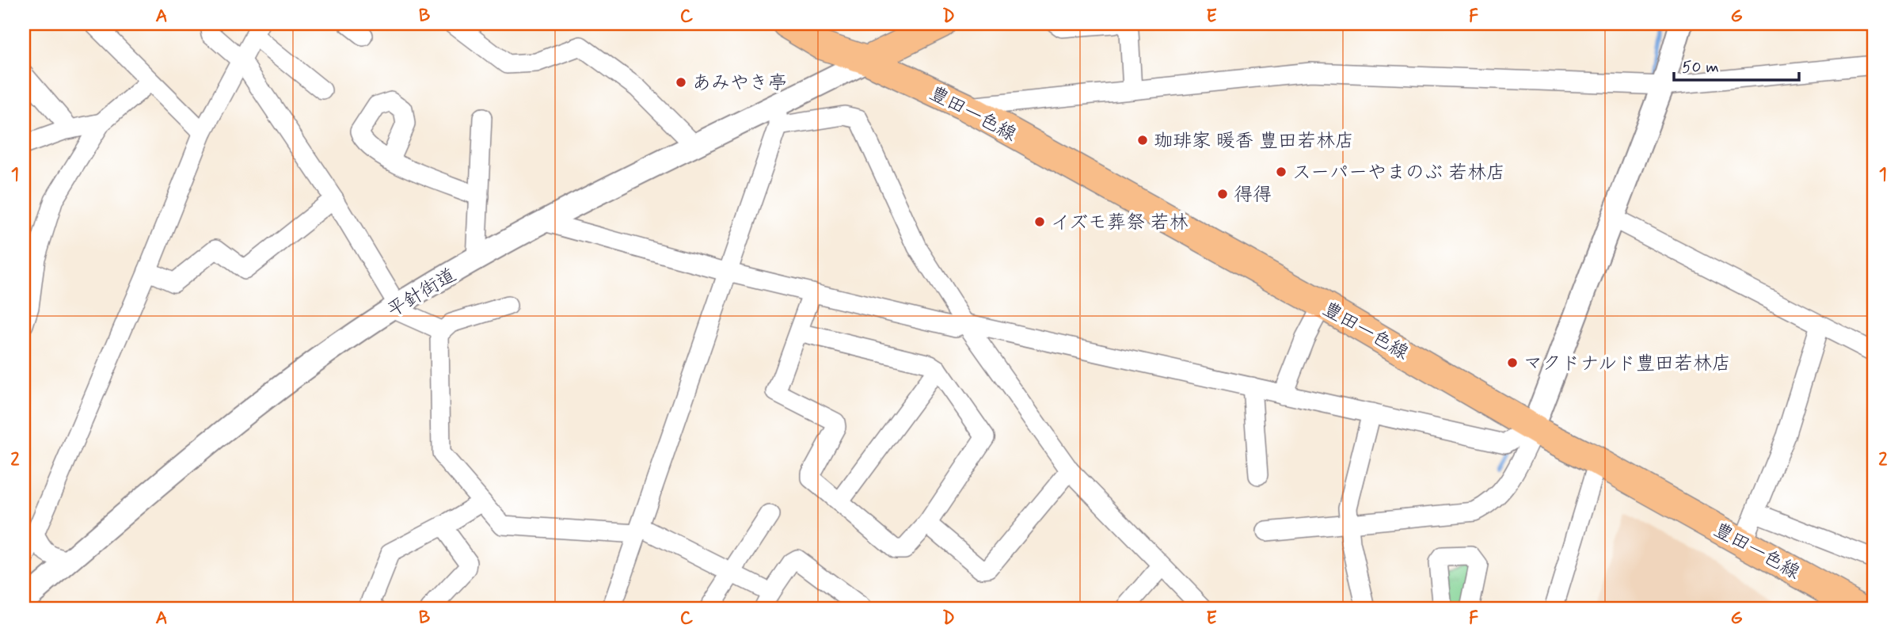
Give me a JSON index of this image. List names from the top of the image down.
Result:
{
  "streets": {
    "main road": ["豊田一色線"],
    "street": ["平針街道"]
  },
  "crossings": [
    ["豊田一色線", "平針街道"]
  ],
  "places": [
    "あみやき亭",
    "珈琲家 暖香 豊田若林店",
    "スーパーやまのぶ 若林店",
    "得得",
    "イズモ葬祭 若林",
    "マクドナルド豊田若林店"
  ],
  "scale_bar": "50 m",
  "grid": {
    "columns": [
      "A",
      "B",
      "C",
      "D",
      "E",
      "F",
      "G"
    ],
    "rows": ["1", "2"]
  }
}
